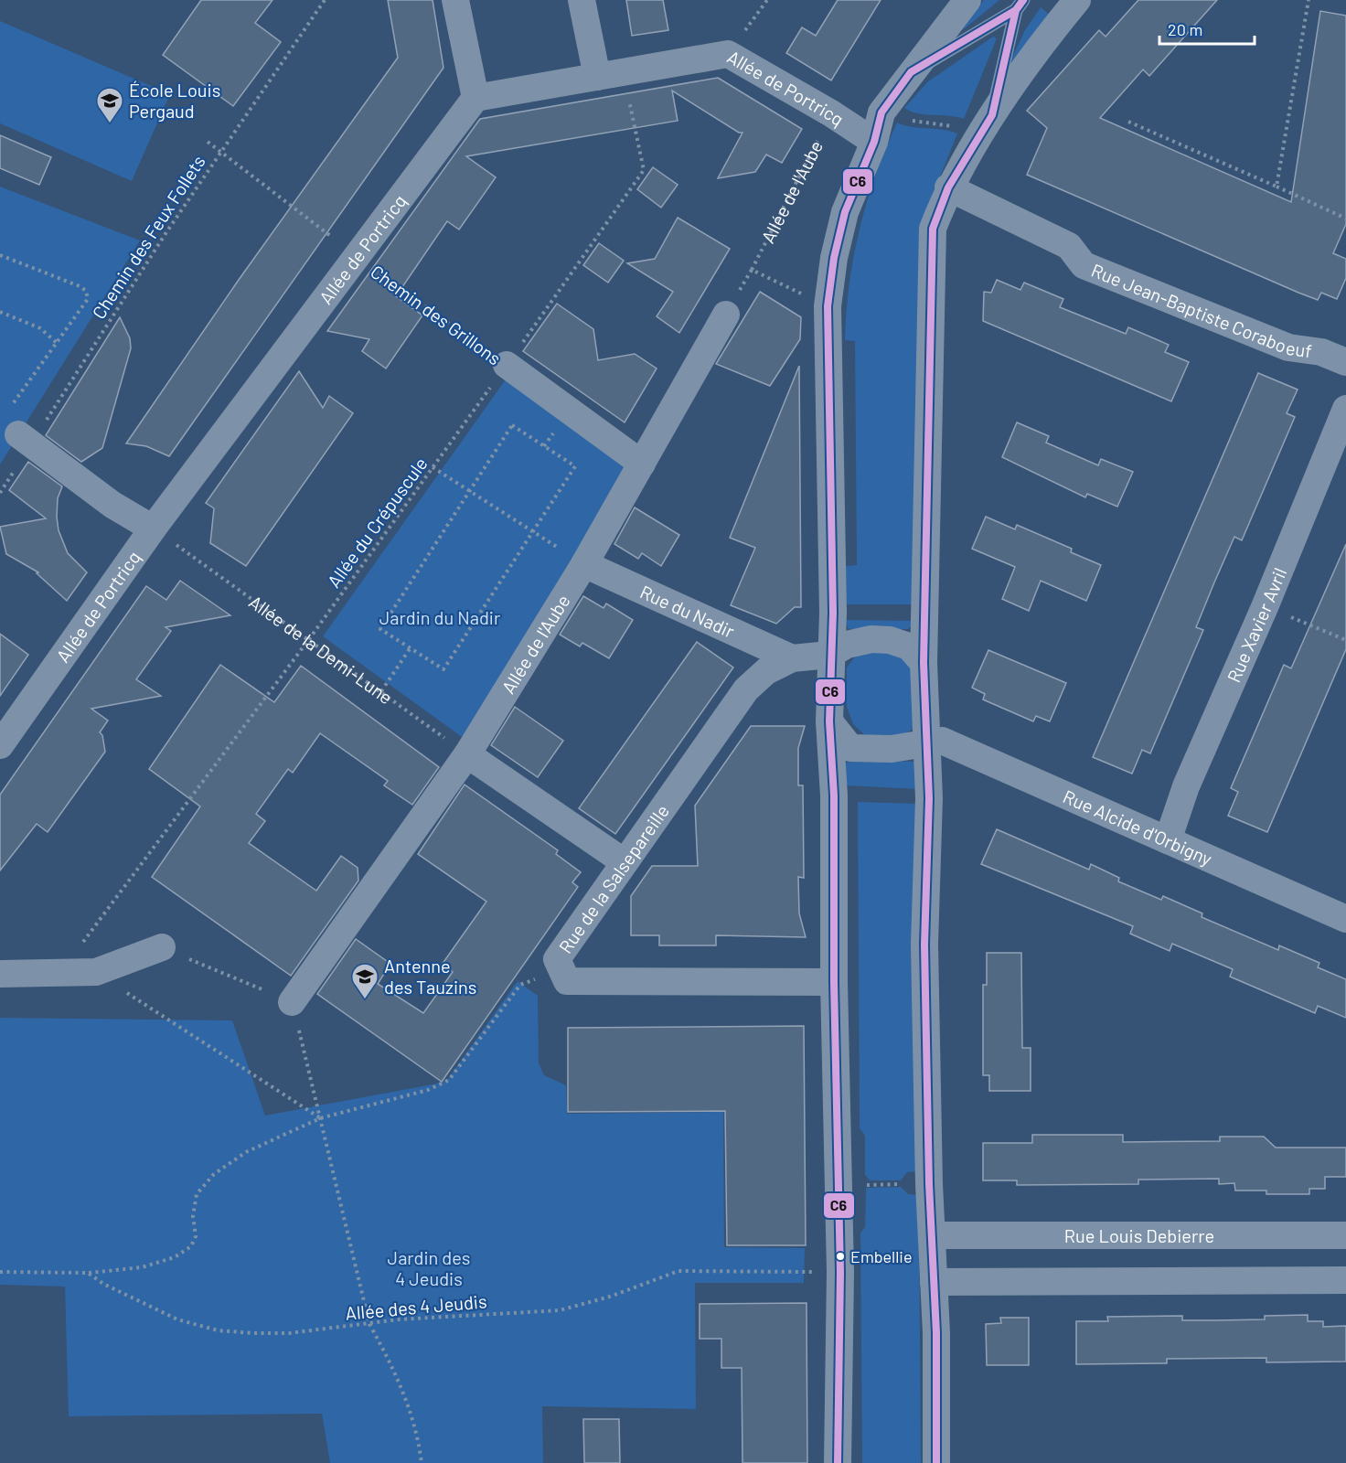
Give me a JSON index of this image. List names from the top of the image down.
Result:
{
  "streets": {
    "street": [
      "Allée de Portricq",
      "Allée de l'Aube",
      "Rue Jean-Baptiste Coraboeuf",
      "Chemin des Grillons",
      "Rue du Nadir",
      "Rue Xavier Avril",
      "Rue Alcide d'Orbigny",
      "Rue de la Salsepareille",
      "Rue Louis Debierre"
    ],
    "path": [
      "Chemin des Feux Follets",
      "Allée du Crépuscule",
      "Allée de la Demi-Lune",
      "Allée des 4 Jeudis"
    ]
  },
  "crossings": [
    ["Allée de Portricq", "Allée de l'Aube"],
    ["Allée de Portricq", "Chemin des Grillons"],
    ["Allée de Portricq", "Allée du Crépuscule"],
    ["Allée de Portricq", "Allée de la Demi-Lune"],
    ["Allée de l'Aube", "Chemin des Grillons"],
    ["Allée de l'Aube", "Rue du Nadir"],
    ["Allée de l'Aube", "Allée de la Demi-Lune"],
    ["Chemin des Feux Follets", "Chemin des Grillons"],
    ["Chemin des Grillons", "Allée du Crépuscule"],
    ["Allée du Crépuscule", "Allée de la Demi-Lune"],
    ["Rue du Nadir", "Rue de la Salsepareille"],
    ["Rue Xavier Avril", "Rue Alcide d'Orbigny"],
    ["Rue Alcide d'Orbigny", "Rue de la Salsepareille"]
  ],
  "parks": ["Jardin du Nadir", "Jardin des 4 Jeudis"],
  "places": {
    "school or university": ["École Louis Pergaud", "Antenne des Tauzins"],
    "other": ["Embellie"]
  },
  "lines": ["transit line C6"],
  "scale_bar": "20 m"
}
